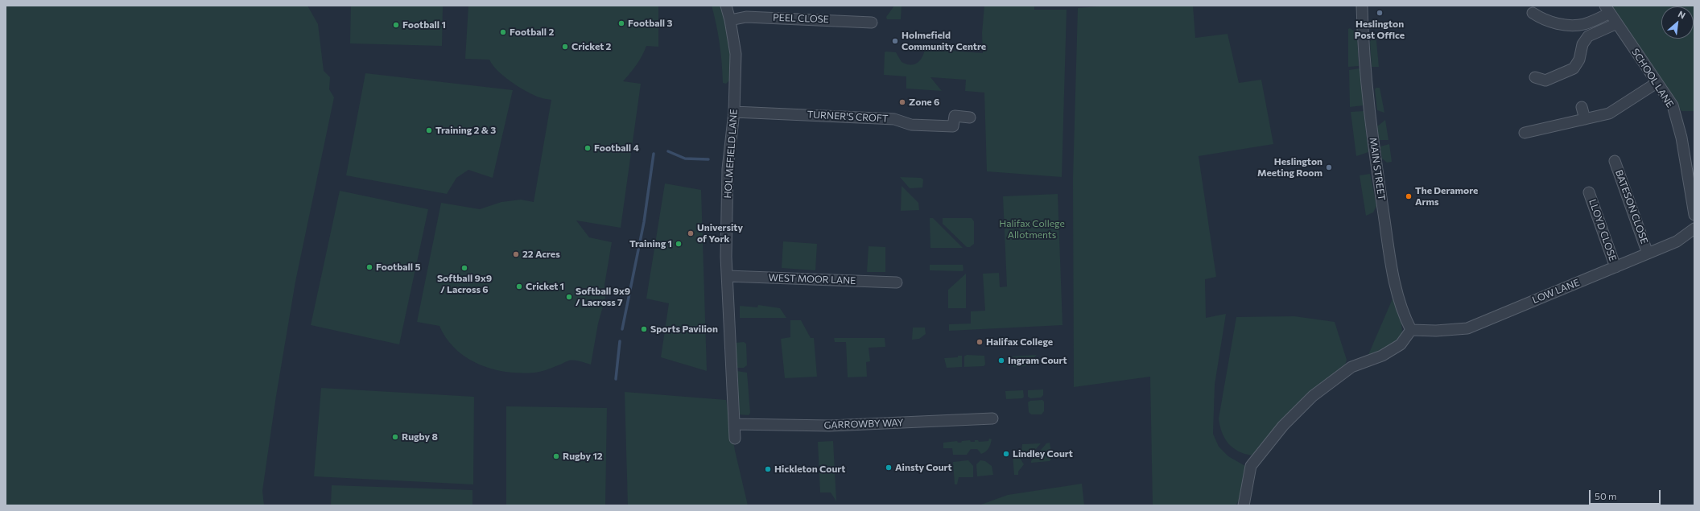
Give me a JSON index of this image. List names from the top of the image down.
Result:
{
  "streets": {
    "street": [
      "PEEL CLOSE",
      "SCHOOL LANE",
      "TURNER'S CROFT",
      "HOLMEFIELD LANE",
      "MAIN STREET",
      "BATESON CLOSE",
      "LLOYD CLOSE",
      "WEST MOOR LANE",
      "LOW LANE",
      "GARROWBY WAY"
    ]
  },
  "crossings": [
    ["PEEL CLOSE", "HOLMEFIELD LANE"],
    ["TURNER'S CROFT", "HOLMEFIELD LANE"],
    ["HOLMEFIELD LANE", "WEST MOOR LANE"],
    ["HOLMEFIELD LANE", "GARROWBY WAY"],
    ["MAIN STREET", "LOW LANE"],
    ["BATESON CLOSE", "LOW LANE"],
    ["LLOYD CLOSE", "LOW LANE"]
  ],
  "parks": ["Halifax College Allotments"],
  "places": [
    "Heslington Post Office",
    "Football 3",
    "Football 1",
    "Football 2",
    "Holmefield Community Centre",
    "Cricket 2",
    "Zone 6",
    "Training 2 & 3",
    "Football 4",
    "Heslington Meeting Room",
    "The Deramore Arms",
    "University of York",
    "Training 1",
    "22 Acres",
    "Football 5",
    "Softball 9x9 / Lacross 6",
    "Cricket 1",
    "Softball 9x9 / Lacross 7",
    "Sports Pavilion",
    "Halifax College",
    "Ingram Court",
    "Rugby 8",
    "Lindley Court",
    "Rugby 12",
    "Ainsty Court",
    "Hickleton Court"
  ],
  "scale_bar": "50 m",
  "north": "top right"
}
